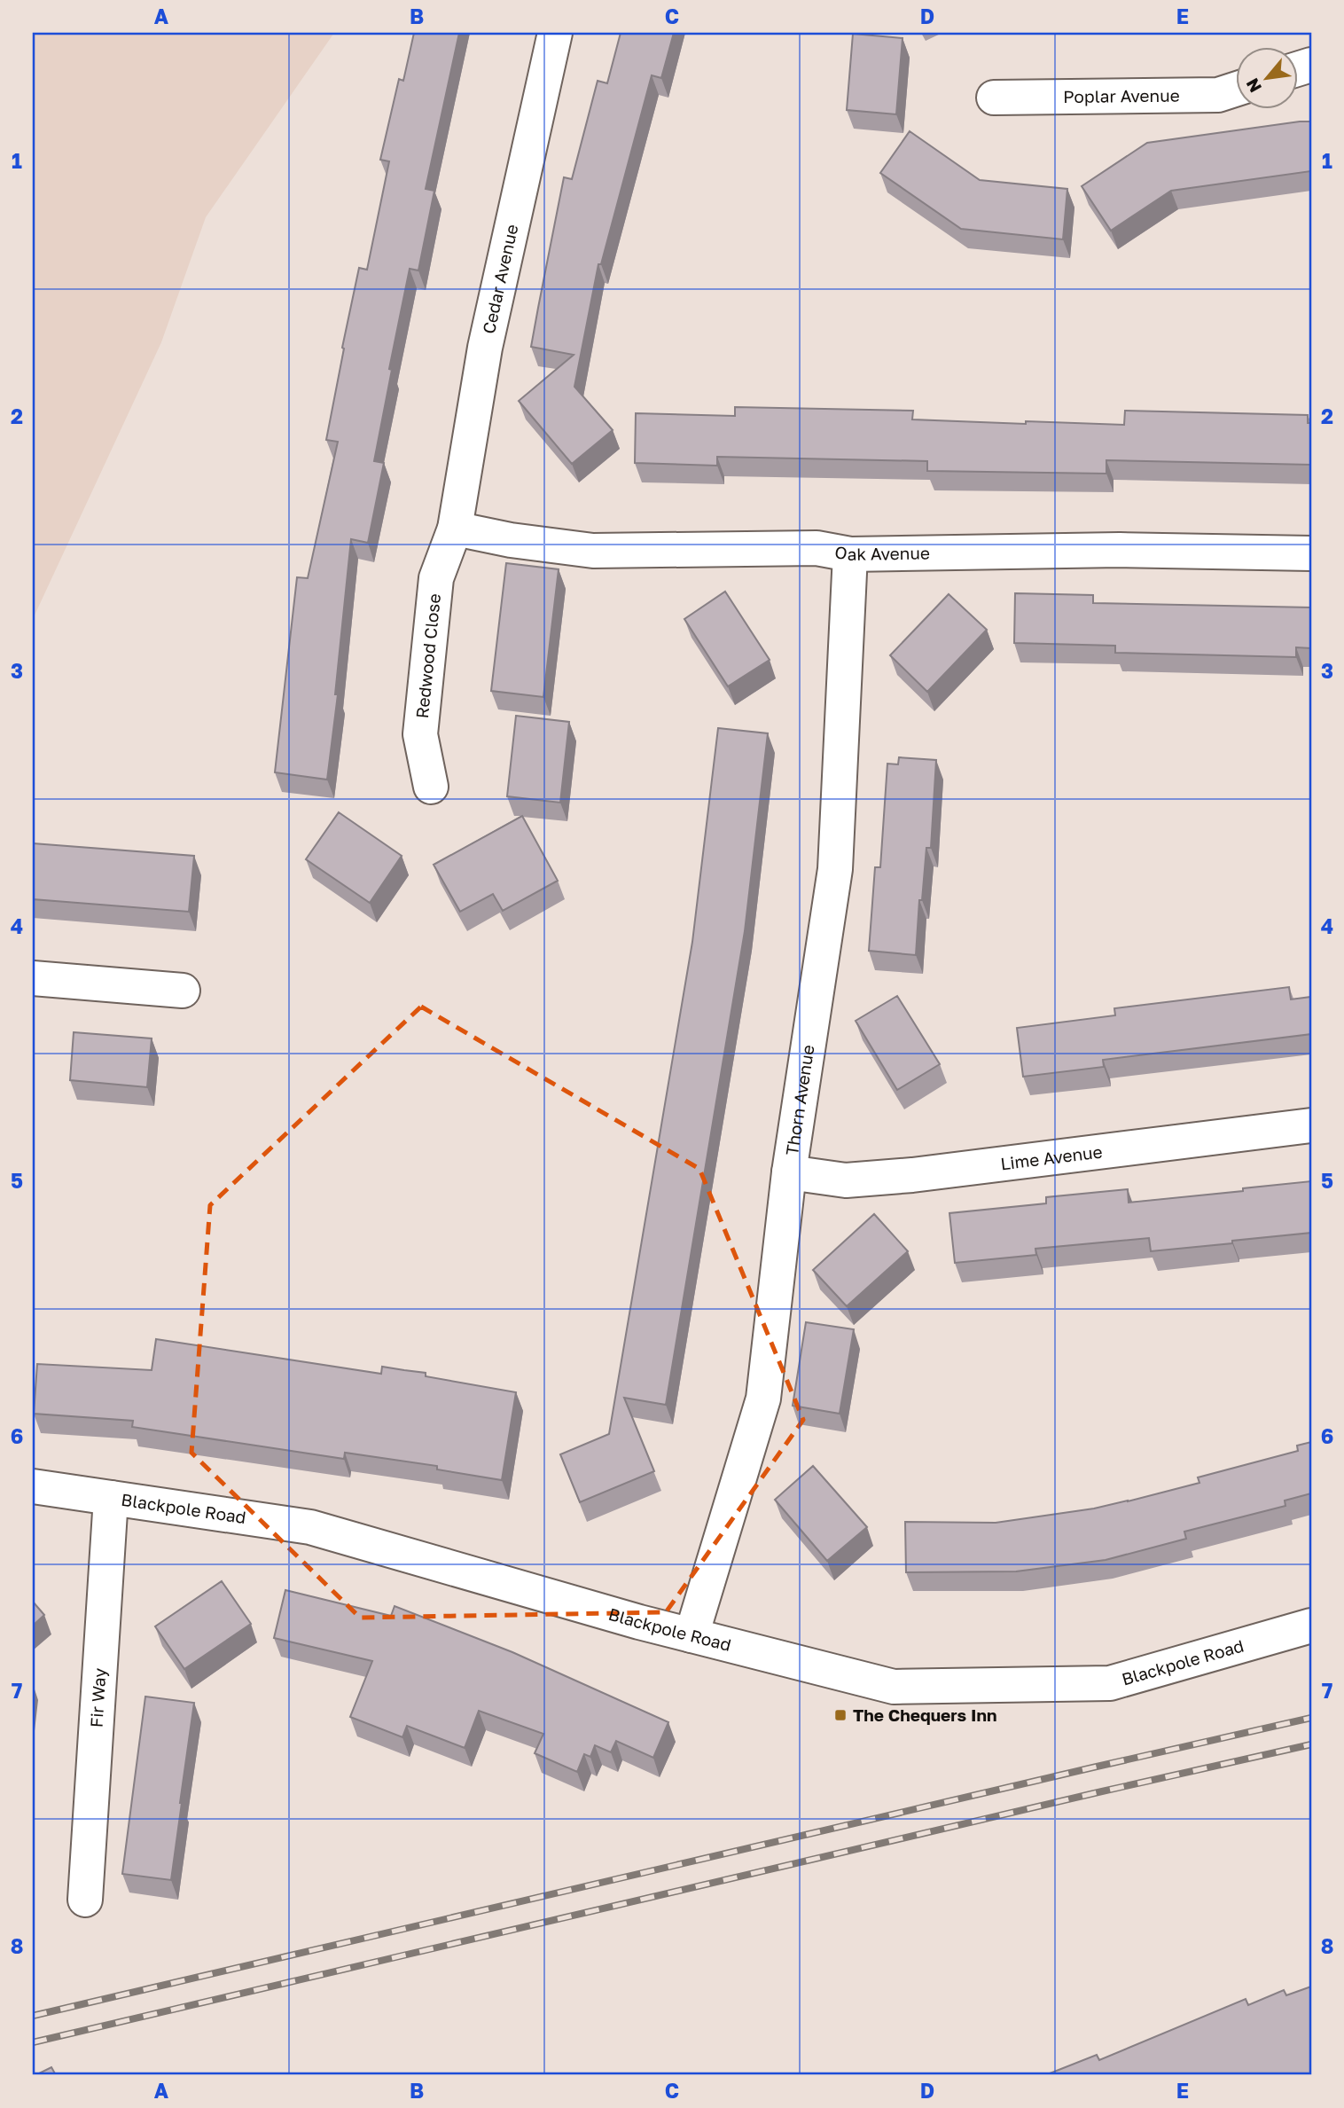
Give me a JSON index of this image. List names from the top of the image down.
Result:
{
  "streets": {
    "street": [
      "Poplar Avenue",
      "Cedar Avenue",
      "Oak Avenue",
      "Redwood Close",
      "Thorn Avenue",
      "Lime Avenue",
      "Blackpole Road",
      "Fir Way"
    ]
  },
  "crossings": [
    ["Cedar Avenue", "Oak Avenue"],
    ["Cedar Avenue", "Redwood Close"],
    ["Oak Avenue", "Redwood Close"],
    ["Oak Avenue", "Thorn Avenue"],
    ["Thorn Avenue", "Lime Avenue"],
    ["Thorn Avenue", "Blackpole Road"],
    ["Blackpole Road", "Fir Way"]
  ],
  "places": {
    "transit": ["The Chequers Inn"]
  },
  "north": "bottom left",
  "grid": {
    "columns": [
      "A",
      "B",
      "C",
      "D",
      "E"
    ],
    "rows": [
      "1",
      "2",
      "3",
      "4",
      "5",
      "6",
      "7",
      "8"
    ]
  }
}
